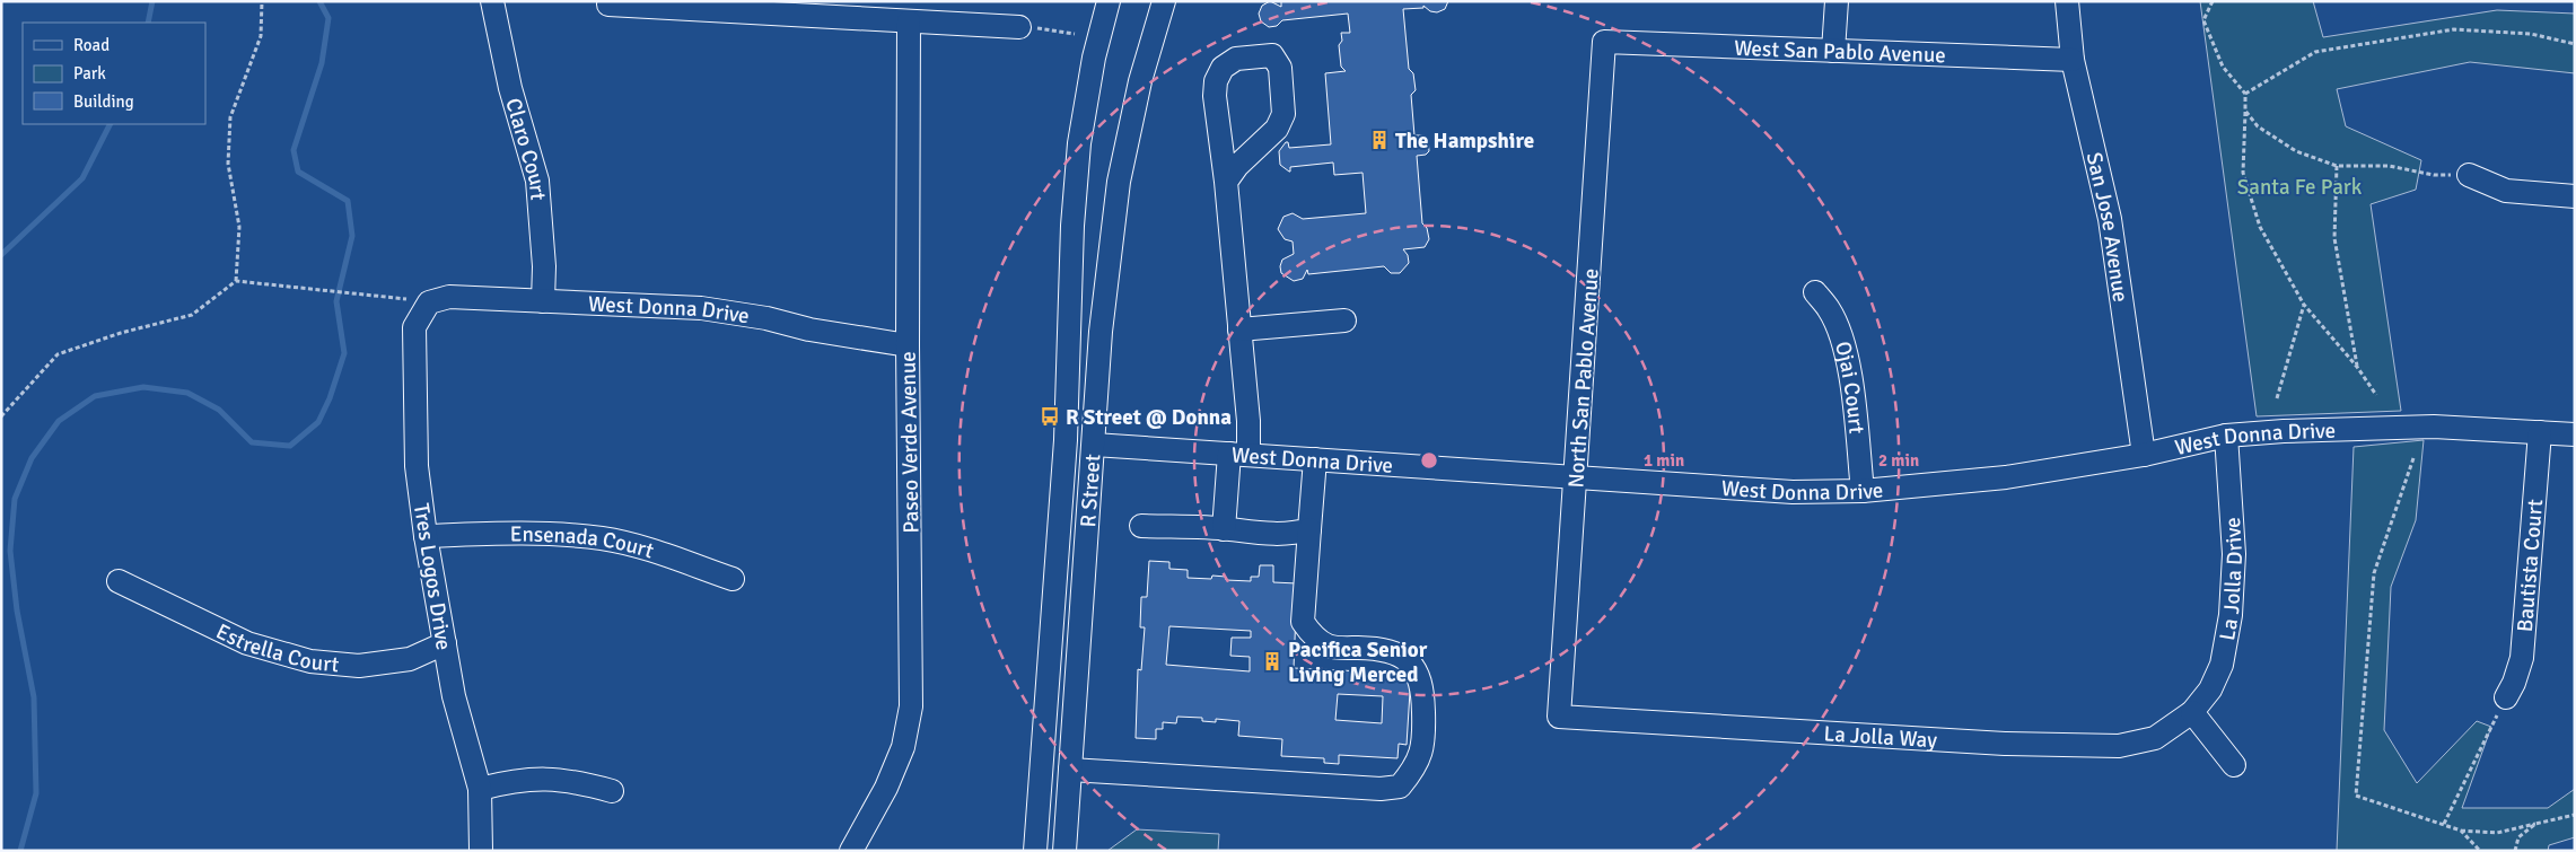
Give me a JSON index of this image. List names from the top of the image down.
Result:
{
  "streets": {
    "street": [
      "West San Pablo Avenue",
      "Claro Court",
      "San Jose Avenue",
      "West Donna Drive",
      "North San Pablo Avenue",
      "Ojai Court",
      "Paseo Verde Avenue",
      "R Street",
      "Ensenada Court",
      "Bautista Court",
      "Tres Logos Drive",
      "La Jolla Drive",
      "Estrella Court",
      "La Jolla Way"
    ]
  },
  "crossings": [
    ["West San Pablo Avenue", "San Jose Avenue"],
    ["West San Pablo Avenue", "North San Pablo Avenue"],
    ["Claro Court", "West Donna Drive"],
    ["San Jose Avenue", "West Donna Drive"],
    ["West Donna Drive", "North San Pablo Avenue"],
    ["West Donna Drive", "Ojai Court"],
    ["West Donna Drive", "Paseo Verde Avenue"],
    ["West Donna Drive", "R Street"],
    ["West Donna Drive", "Bautista Court"],
    ["West Donna Drive", "Tres Logos Drive"],
    ["West Donna Drive", "La Jolla Drive"],
    ["North San Pablo Avenue", "La Jolla Way"],
    ["Ensenada Court", "Tres Logos Drive"],
    ["Tres Logos Drive", "Estrella Court"],
    ["La Jolla Drive", "La Jolla Way"]
  ],
  "parks": ["Santa Fe Park"],
  "places": {
    "building": ["The Hampshire", "Pacifica Senior Living Merced"],
    "bus stop": ["R Street @ Donna"]
  },
  "legend": ["Road", "Park", "Building"],
  "rings": ["1 min", "2 min"]
}
